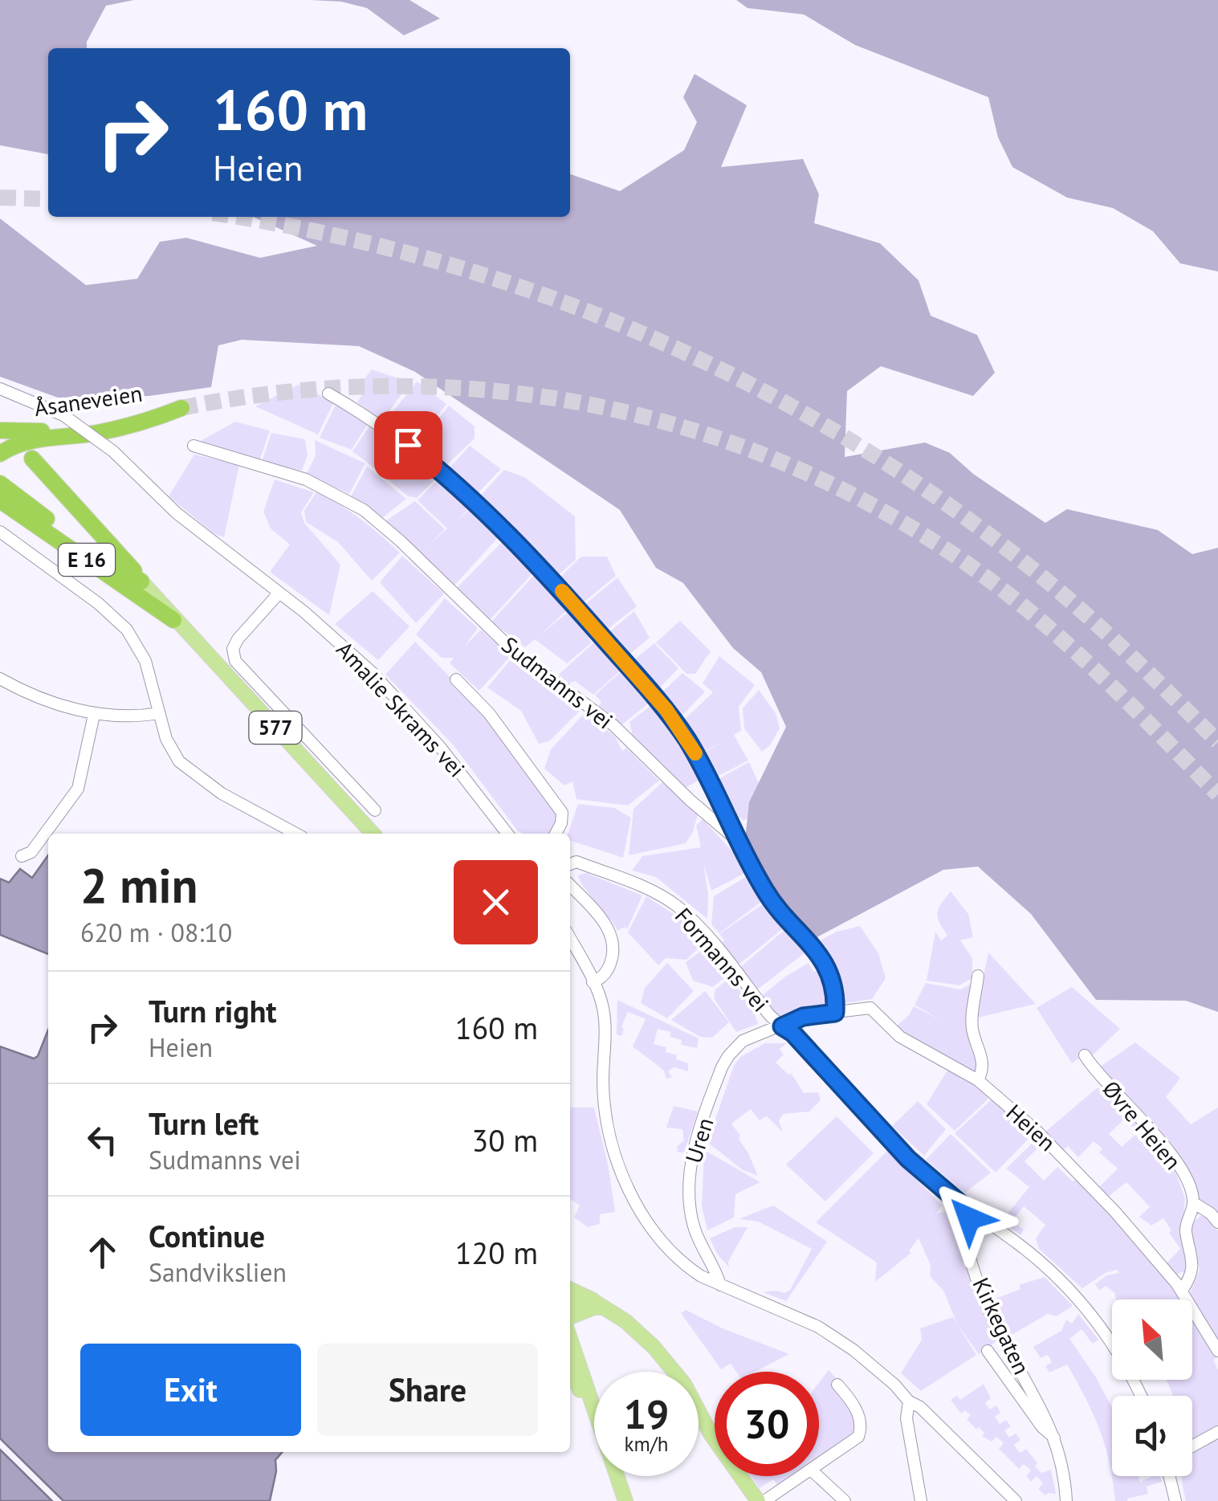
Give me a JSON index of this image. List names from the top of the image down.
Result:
{
  "streets": {
    "highway": ["Åsaneveien", "E 16"],
    "main road": ["577"],
    "street": [
      "Sudmanns vei",
      "Amalie Skrams vei",
      "Formanns vei",
      "Øvre Heien",
      "Heien",
      "Uren",
      "Kirkegaten"
    ]
  },
  "crossings": [
    ["E 16", "577"],
    ["Sudmanns vei", "Heien"],
    ["Formanns vei", "Heien"],
    ["Formanns vei", "Uren"],
    ["Formanns vei", "Kirkegaten"],
    ["Heien", "Uren"]
  ],
  "north": "top left",
  "page": {
    "turn": ["160 m", "Heien"],
    "heading": ["2 min", "620 m · 08:10"],
    "list": [
      {
        "name": "Turn right",
        "note": "Heien",
        "value": "160 m"
      },
      {
        "name": "Turn left",
        "note": "Sudmanns vei",
        "value": "30 m"
      },
      {
        "name": "Continue",
        "note": "Sandvikslien",
        "value": "120 m"
      }
    ],
    "buttons": ["Exit", "Share"],
    "speed": "19 km/h",
    "limit": "30"
  }
}
